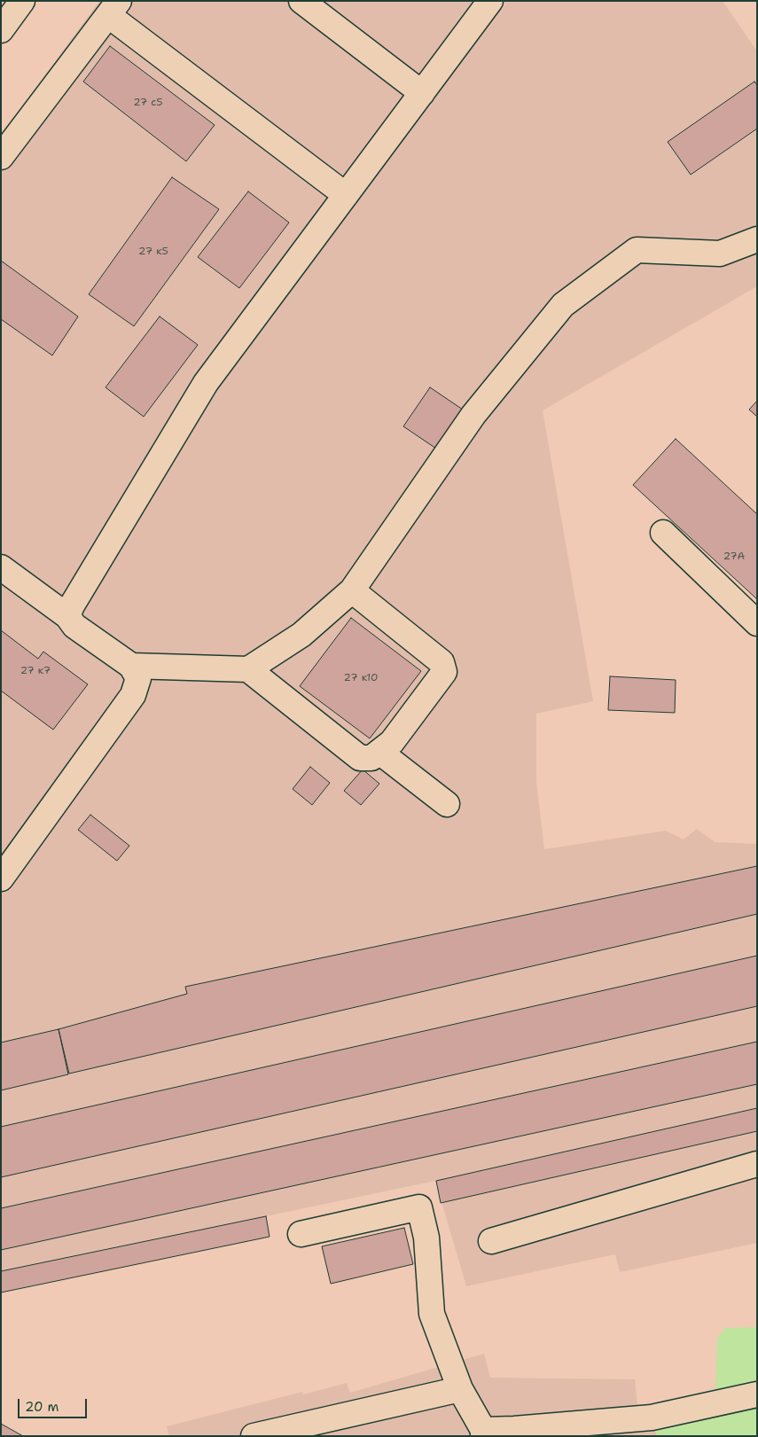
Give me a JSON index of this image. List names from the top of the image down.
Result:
{
  "house_numbers": [
    "27 с5",
    "27 к5",
    "27А",
    "27 к7",
    "27 к10"
  ],
  "scale_bar": "20 m"
}
